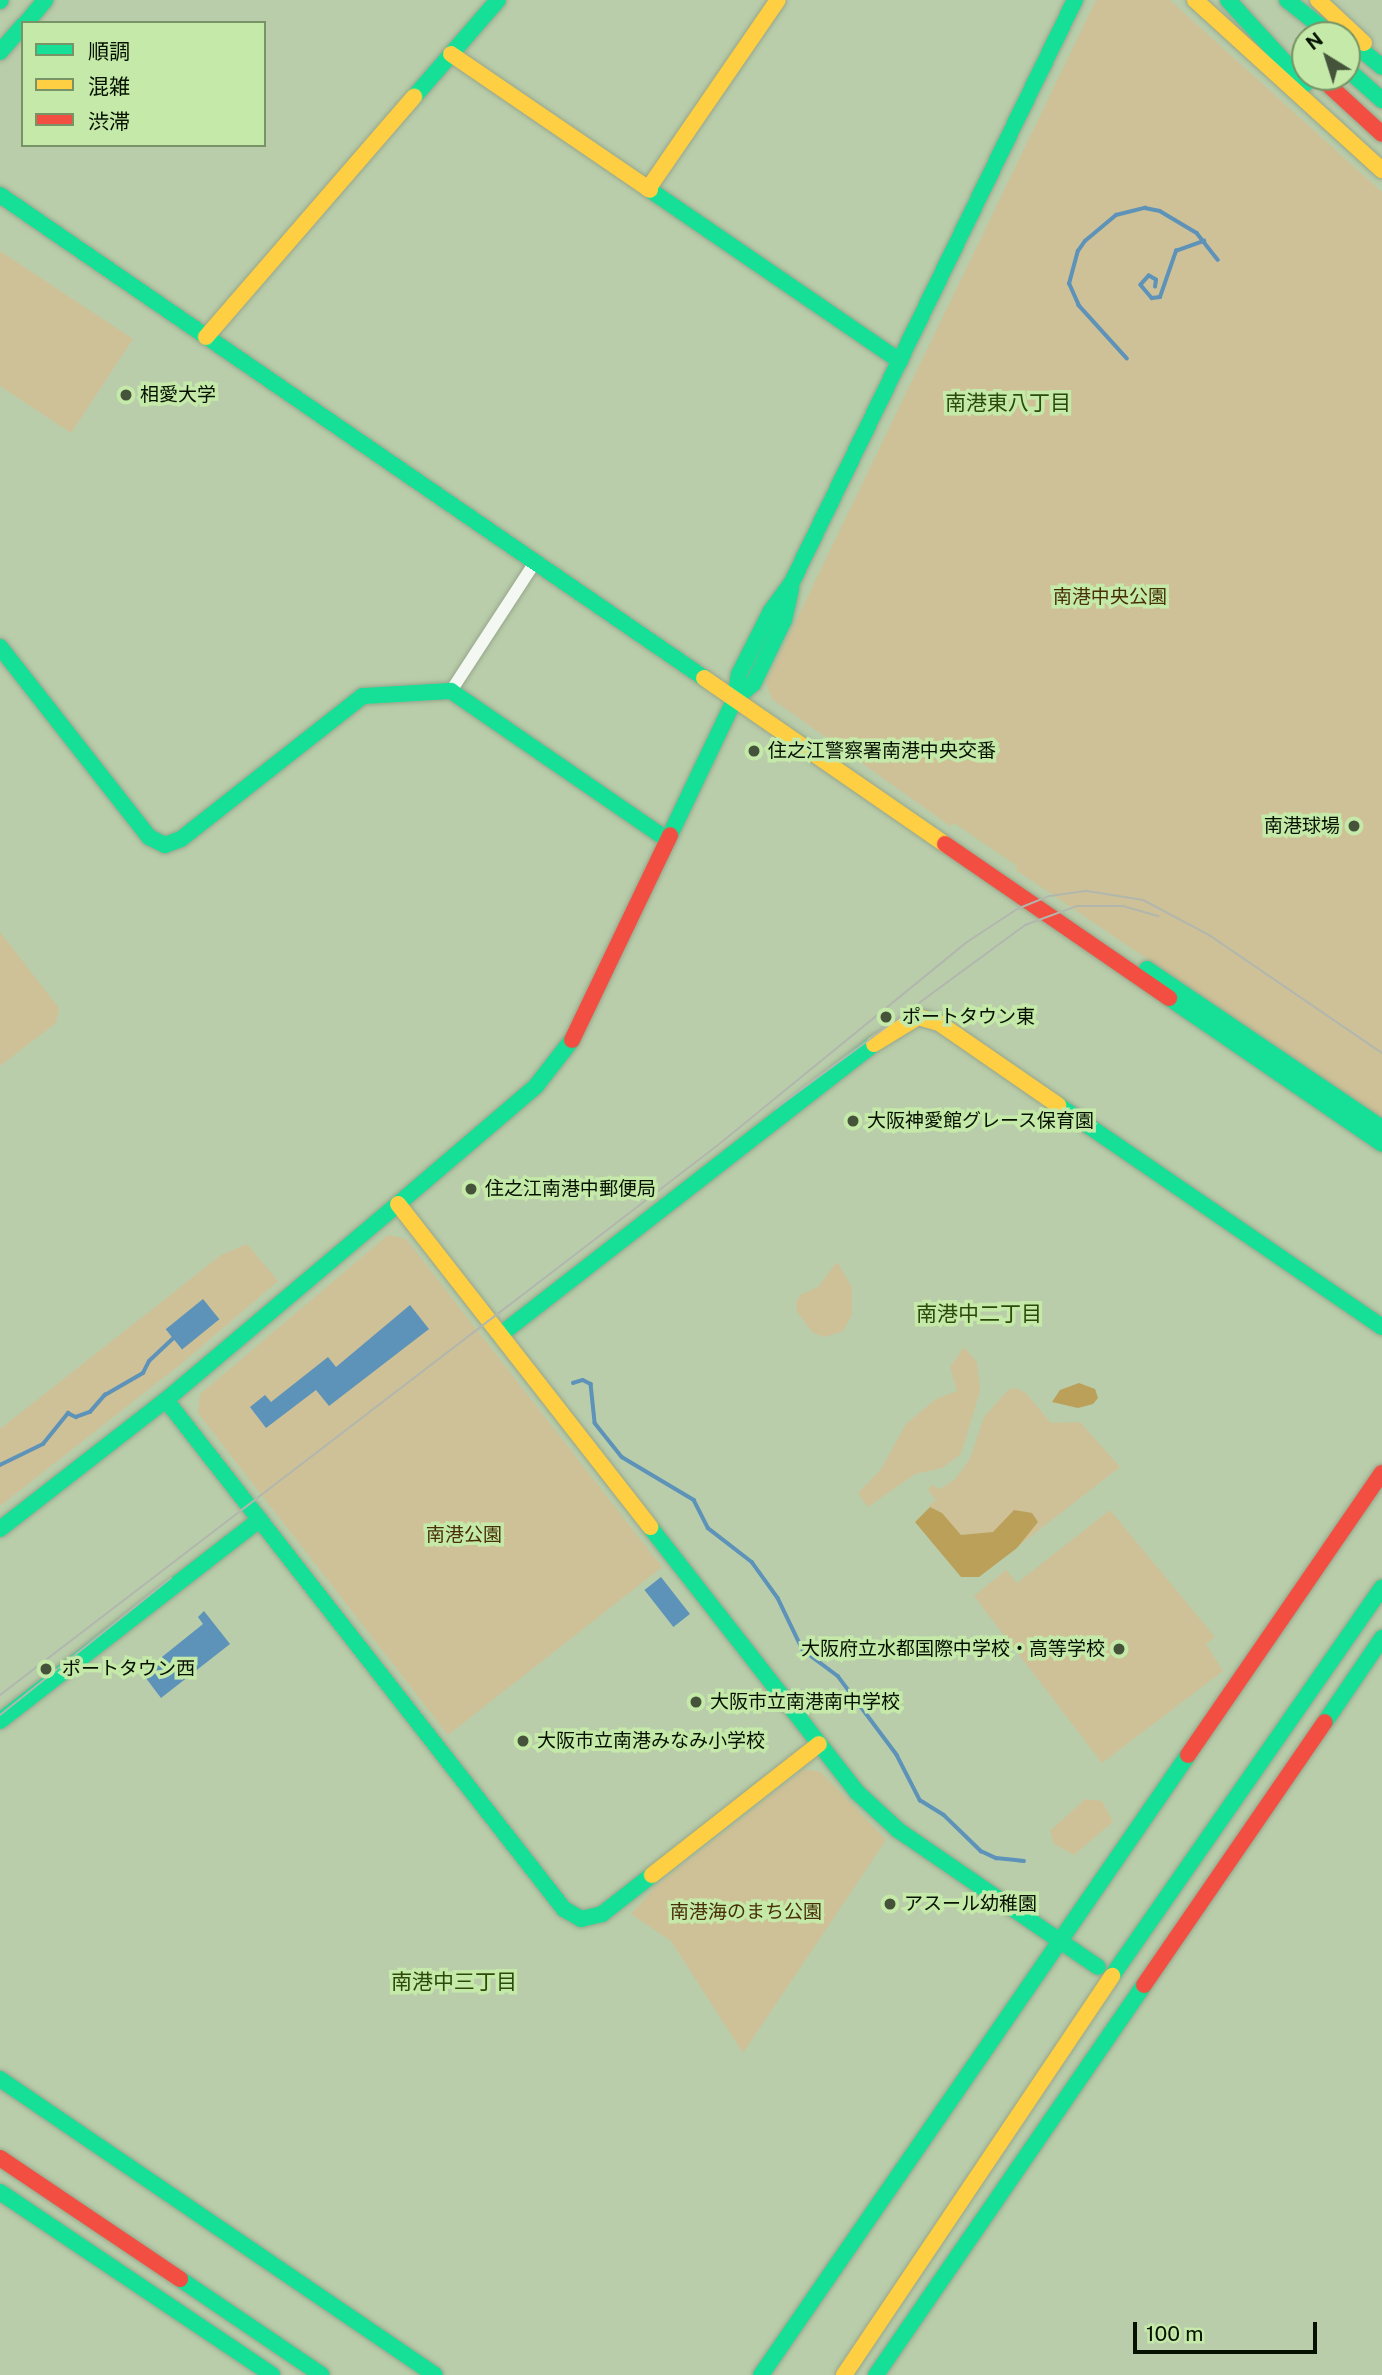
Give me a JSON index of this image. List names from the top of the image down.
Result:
{
  "districts": ["南港東八丁目", "南港中二丁目", "南港中三丁目"],
  "parks": ["南港中央公園", "南港公園", "南港海のまち公園"],
  "places": [
    "相愛大学",
    "住之江警察署南港中央交番",
    "南港球場",
    "ポートタウン東",
    "大阪神愛館グレース保育園",
    "住之江南港中郵便局",
    "大阪府立水都国際中学校・高等学校",
    "ポートタウン西",
    "大阪市立南港南中学校",
    "大阪市立南港みなみ小学校",
    "アスール幼稚園"
  ],
  "legend": ["順調", "混雑", "渋滞"],
  "scale_bar": "100 m",
  "north": "top left"
}
